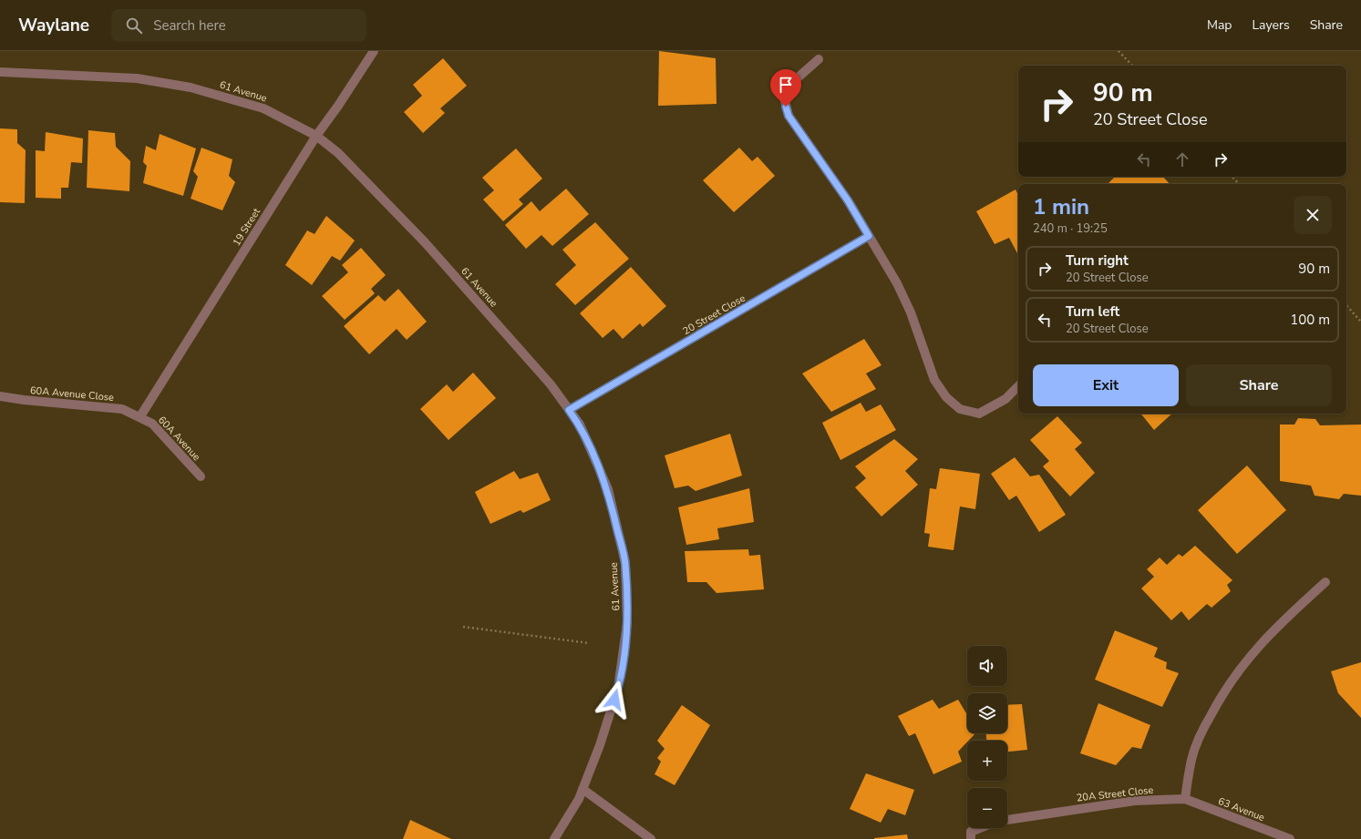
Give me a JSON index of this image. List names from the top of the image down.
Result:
{
  "streets": {
    "street": [
      "61 Avenue",
      "19 Street",
      "20 Street Close",
      "60A Avenue Close",
      "60A Avenue",
      "20A Street Close",
      "63 Avenue"
    ]
  },
  "crossings": [
    ["61 Avenue", "19 Street"],
    ["61 Avenue", "20 Street Close"],
    ["19 Street", "60A Avenue Close"],
    ["19 Street", "60A Avenue"],
    ["60A Avenue Close", "60A Avenue"],
    ["20A Street Close", "63 Avenue"]
  ],
  "page": {
    "header": "Waylane",
    "search": "Search here",
    "nav": ["Map", "Layers", "Share"],
    "turn": ["90 m", "20 Street Close"],
    "heading": ["1 min", "240 m · 19:25"],
    "list": [
      {
        "name": "Turn right",
        "note": "20 Street Close",
        "value": "90 m"
      },
      {
        "name": "Turn left",
        "note": "20 Street Close",
        "value": "100 m"
      }
    ],
    "buttons": ["Exit", "Share"],
    "map_buttons": ["+", "−"]
  }
}
